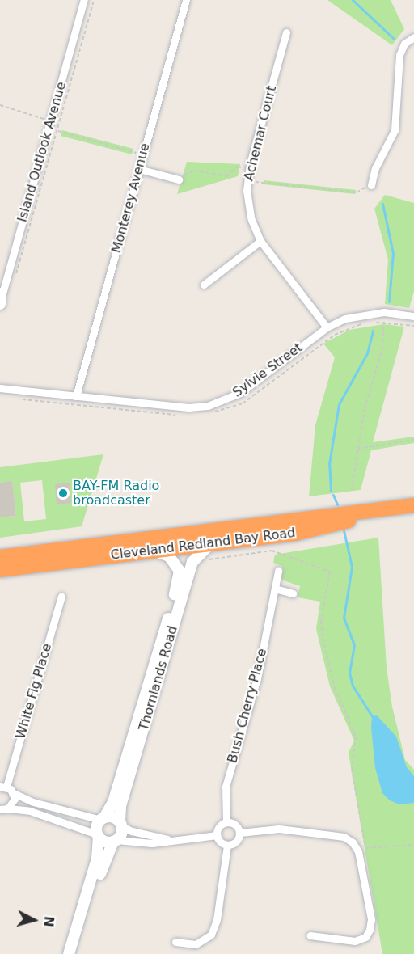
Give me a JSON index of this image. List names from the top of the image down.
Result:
{
  "streets": {
    "highway": ["Cleveland Redland Bay Road"],
    "street": [
      "Achemar Court",
      "Island Outlook Avenue",
      "Monterey Avenue",
      "Sylvie Street",
      "Thornlands Road",
      "White Fig Place",
      "Bush Cherry Place"
    ]
  },
  "crossings": [
    ["Achemar Court", "Sylvie Street"],
    ["Monterey Avenue", "Sylvie Street"],
    ["Cleveland Redland Bay Road", "Thornlands Road"]
  ],
  "places": ["BAY-FM Radio broadcaster"],
  "north": "right"
}
